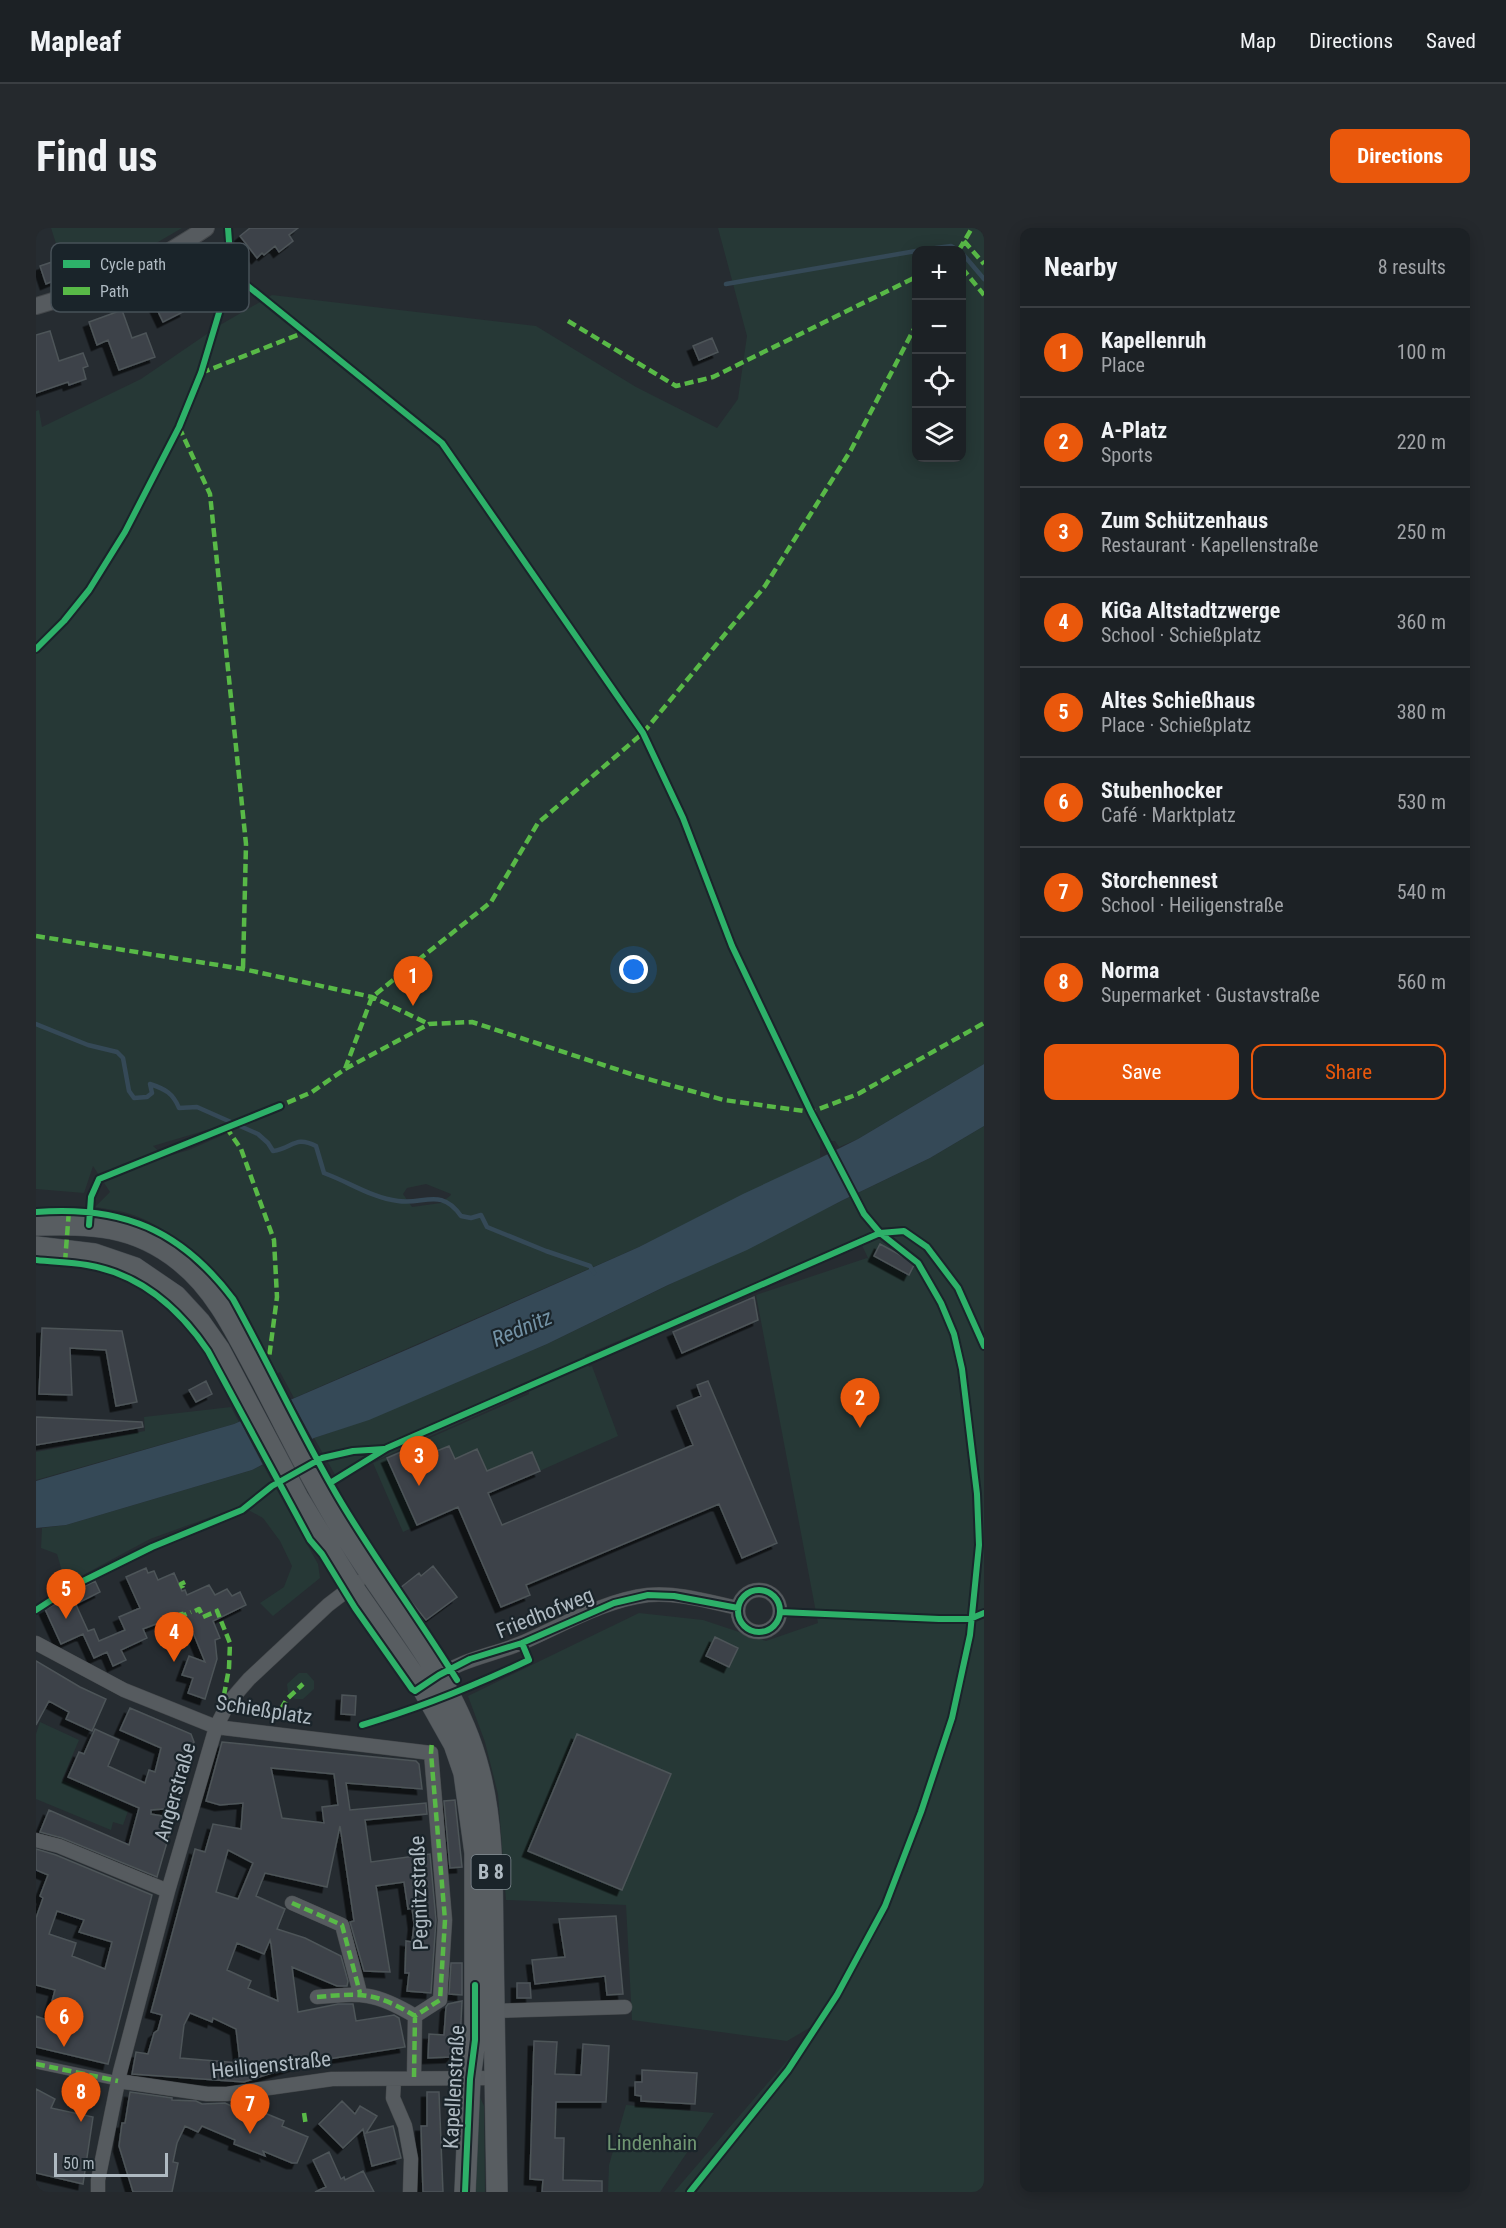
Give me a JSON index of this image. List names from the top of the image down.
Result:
{
  "streets": {
    "main road": ["B 8", "Kapellenstraße"],
    "street": [
      "Friedhofweg",
      "Schießplatz",
      "Angerstraße",
      "Pegnitzstraße",
      "Heiligenstraße"
    ]
  },
  "crossings": [
    ["Friedhofweg", "Kapellenstraße"],
    ["Schießplatz", "Angerstraße"],
    ["Schießplatz", "Pegnitzstraße"],
    ["Angerstraße", "Heiligenstraße"],
    ["Angerstraße", "Kapellenstraße"],
    ["Heiligenstraße", "Kapellenstraße"]
  ],
  "water": ["Rednitz"],
  "parks": ["Lindenhain"],
  "legend": ["Cycle path", "Path"],
  "scale_bar": "50 m",
  "page": {
    "header": "Mapleaf",
    "nav": ["Map", "Directions", "Saved"],
    "buttons": [
      "Directions",
      ["Save", "Share"]
    ],
    "title": "Find us",
    "heading": ["Nearby", "8 results"],
    "map_buttons": ["+", "−"],
    "list": [
      {
        "mark": "1",
        "name": "Kapellenruh",
        "note": "Place",
        "value": "100 m"
      },
      {
        "mark": "2",
        "name": "A-Platz",
        "note": "Sports",
        "value": "220 m"
      },
      {
        "mark": "3",
        "name": "Zum Schützenhaus",
        "note": "Restaurant · Kapellenstraße",
        "value": "250 m"
      },
      {
        "mark": "4",
        "name": "KiGa Altstadtzwerge",
        "note": "School · Schießplatz",
        "value": "360 m"
      },
      {
        "mark": "5",
        "name": "Altes Schießhaus",
        "note": "Place · Schießplatz",
        "value": "380 m"
      },
      {
        "mark": "6",
        "name": "Stubenhocker",
        "note": "Café · Marktplatz",
        "value": "530 m"
      },
      {
        "mark": "7",
        "name": "Storchennest",
        "note": "School · Heiligenstraße",
        "value": "540 m"
      },
      {
        "mark": "8",
        "name": "Norma",
        "note": "Supermarket · Gustavstraße",
        "value": "560 m"
      }
    ],
    "pins": [
      "1",
      "2",
      "3",
      "5",
      "4",
      "6",
      "8",
      "7"
    ],
    "scale": "50 m"
  }
}
